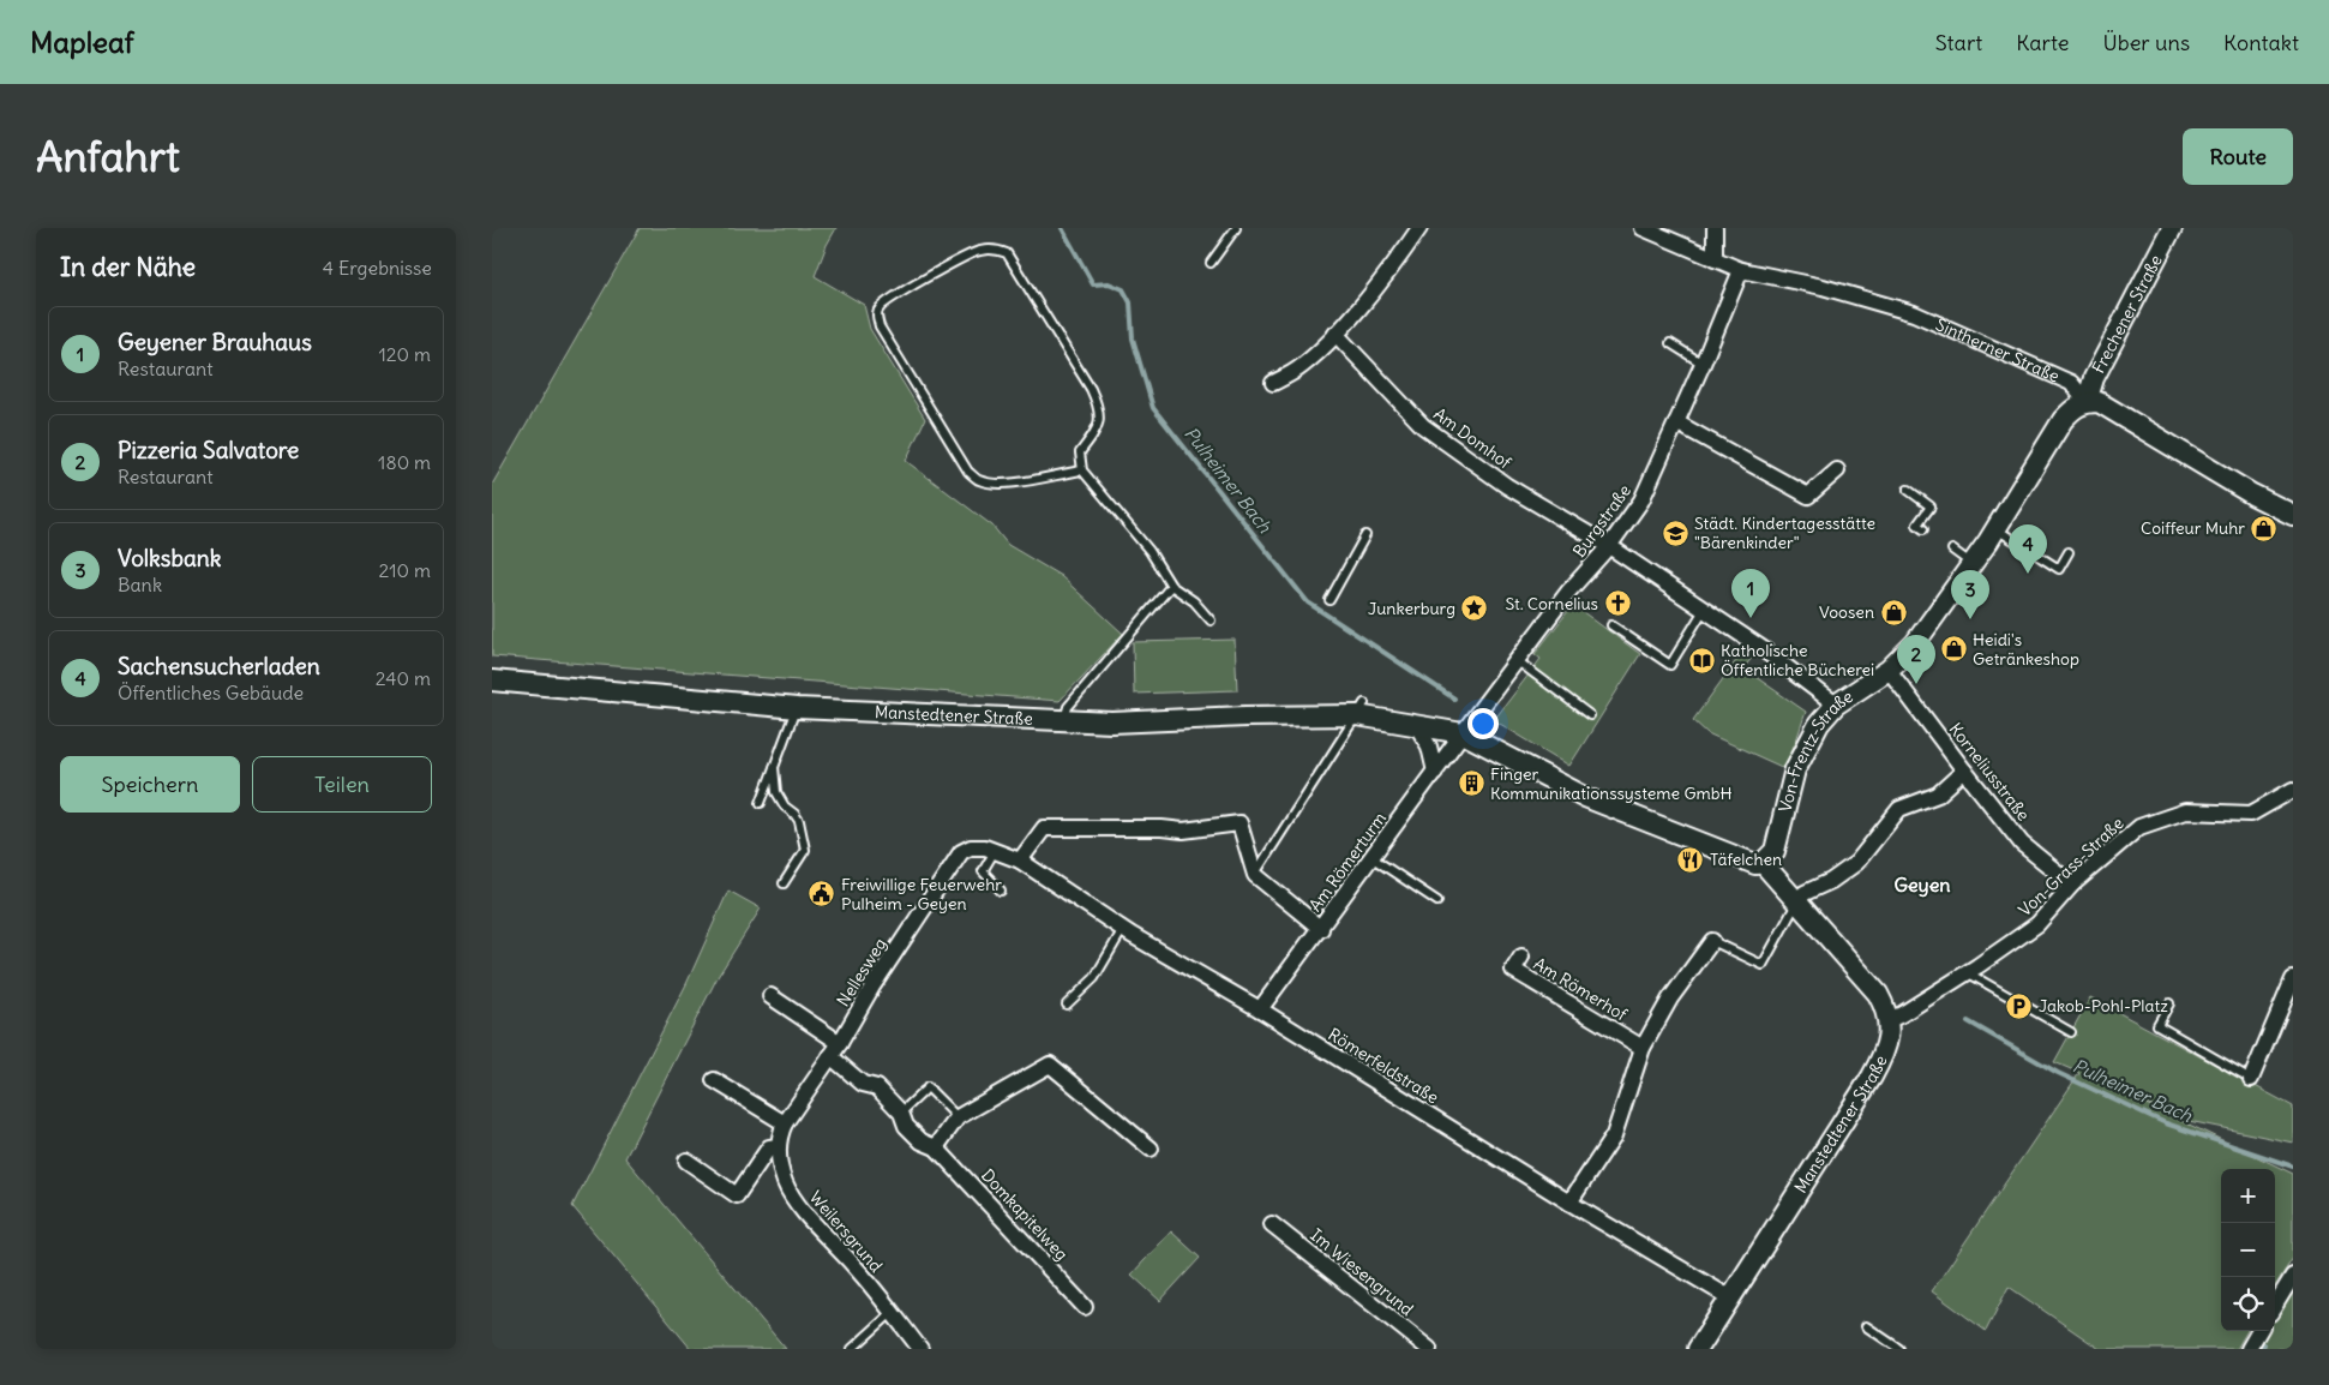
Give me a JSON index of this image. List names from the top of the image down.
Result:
{
  "streets": {
    "street": [
      "Frechener Straße",
      "Sintherner Straße",
      "Am Domhof",
      "Burgstraße",
      "Manstedtener Straße",
      "Von-Frentz-Straße",
      "Korneliusstraße",
      "Am Römerturm",
      "Von-Grass-Straße",
      "Nellesweg",
      "Am Römerhof",
      "Römerfeldstraße",
      "Domkapitelweg",
      "Weilersgrund",
      "Im Wiesengrund"
    ]
  },
  "crossings": [
    ["Frechener Straße", "Sintherner Straße"],
    ["Frechener Straße", "Von-Frentz-Straße"],
    ["Sintherner Straße", "Burgstraße"],
    ["Sintherner Straße", "Von-Frentz-Straße"],
    ["Am Domhof", "Burgstraße"],
    ["Am Domhof", "Von-Frentz-Straße"],
    ["Burgstraße", "Manstedtener Straße"],
    ["Burgstraße", "Am Römerturm"],
    ["Manstedtener Straße", "Von-Frentz-Straße"],
    ["Manstedtener Straße", "Am Römerturm"],
    ["Manstedtener Straße", "Von-Grass-Straße"],
    ["Manstedtener Straße", "Römerfeldstraße"],
    ["Von-Frentz-Straße", "Korneliusstraße"],
    ["Korneliusstraße", "Von-Grass-Straße"],
    ["Am Römerturm", "Römerfeldstraße"],
    ["Nellesweg", "Römerfeldstraße"],
    ["Nellesweg", "Domkapitelweg"],
    ["Nellesweg", "Weilersgrund"]
  ],
  "districts": ["Geyen"],
  "water": ["Pulheimer Bach"],
  "places": {
    "shop": ["Coiffeur Muhr", "Voosen", "Heidi's Getränkeshop"],
    "school or university": ["Städt. Kindertagesstätte \"Bärenkinder\""],
    "church": ["St. Cornelius"],
    "place": ["Junkerburg"],
    "library": ["Katholische Öffentliche Bücherei"],
    "building": ["Finger Kommunikationssysteme GmbH"],
    "restaurant": ["Täfelchen"],
    "public building": ["Freiwillige Feuerwehr Pulheim - Geyen"],
    "parking": ["Jakob-Pohl-Platz"]
  },
  "page": {
    "header": "Mapleaf",
    "nav": [
      "Start",
      "Karte",
      "Über uns",
      "Kontakt"
    ],
    "buttons": [
      "Route",
      ["Speichern", "Teilen"]
    ],
    "title": "Anfahrt",
    "heading": ["In der Nähe", "4 Ergebnisse"],
    "list": [
      {
        "mark": "1",
        "name": "Geyener Brauhaus",
        "note": "Restaurant",
        "value": "120 m"
      },
      {
        "mark": "2",
        "name": "Pizzeria Salvatore",
        "note": "Restaurant",
        "value": "180 m"
      },
      {
        "mark": "3",
        "name": "Volksbank",
        "note": "Bank",
        "value": "210 m"
      },
      {
        "mark": "4",
        "name": "Sachensucherladen",
        "note": "Öffentliches Gebäude",
        "value": "240 m"
      }
    ],
    "pins": [
      "4",
      "1",
      "3",
      "2"
    ],
    "map_buttons": ["+", "−"]
  }
}
